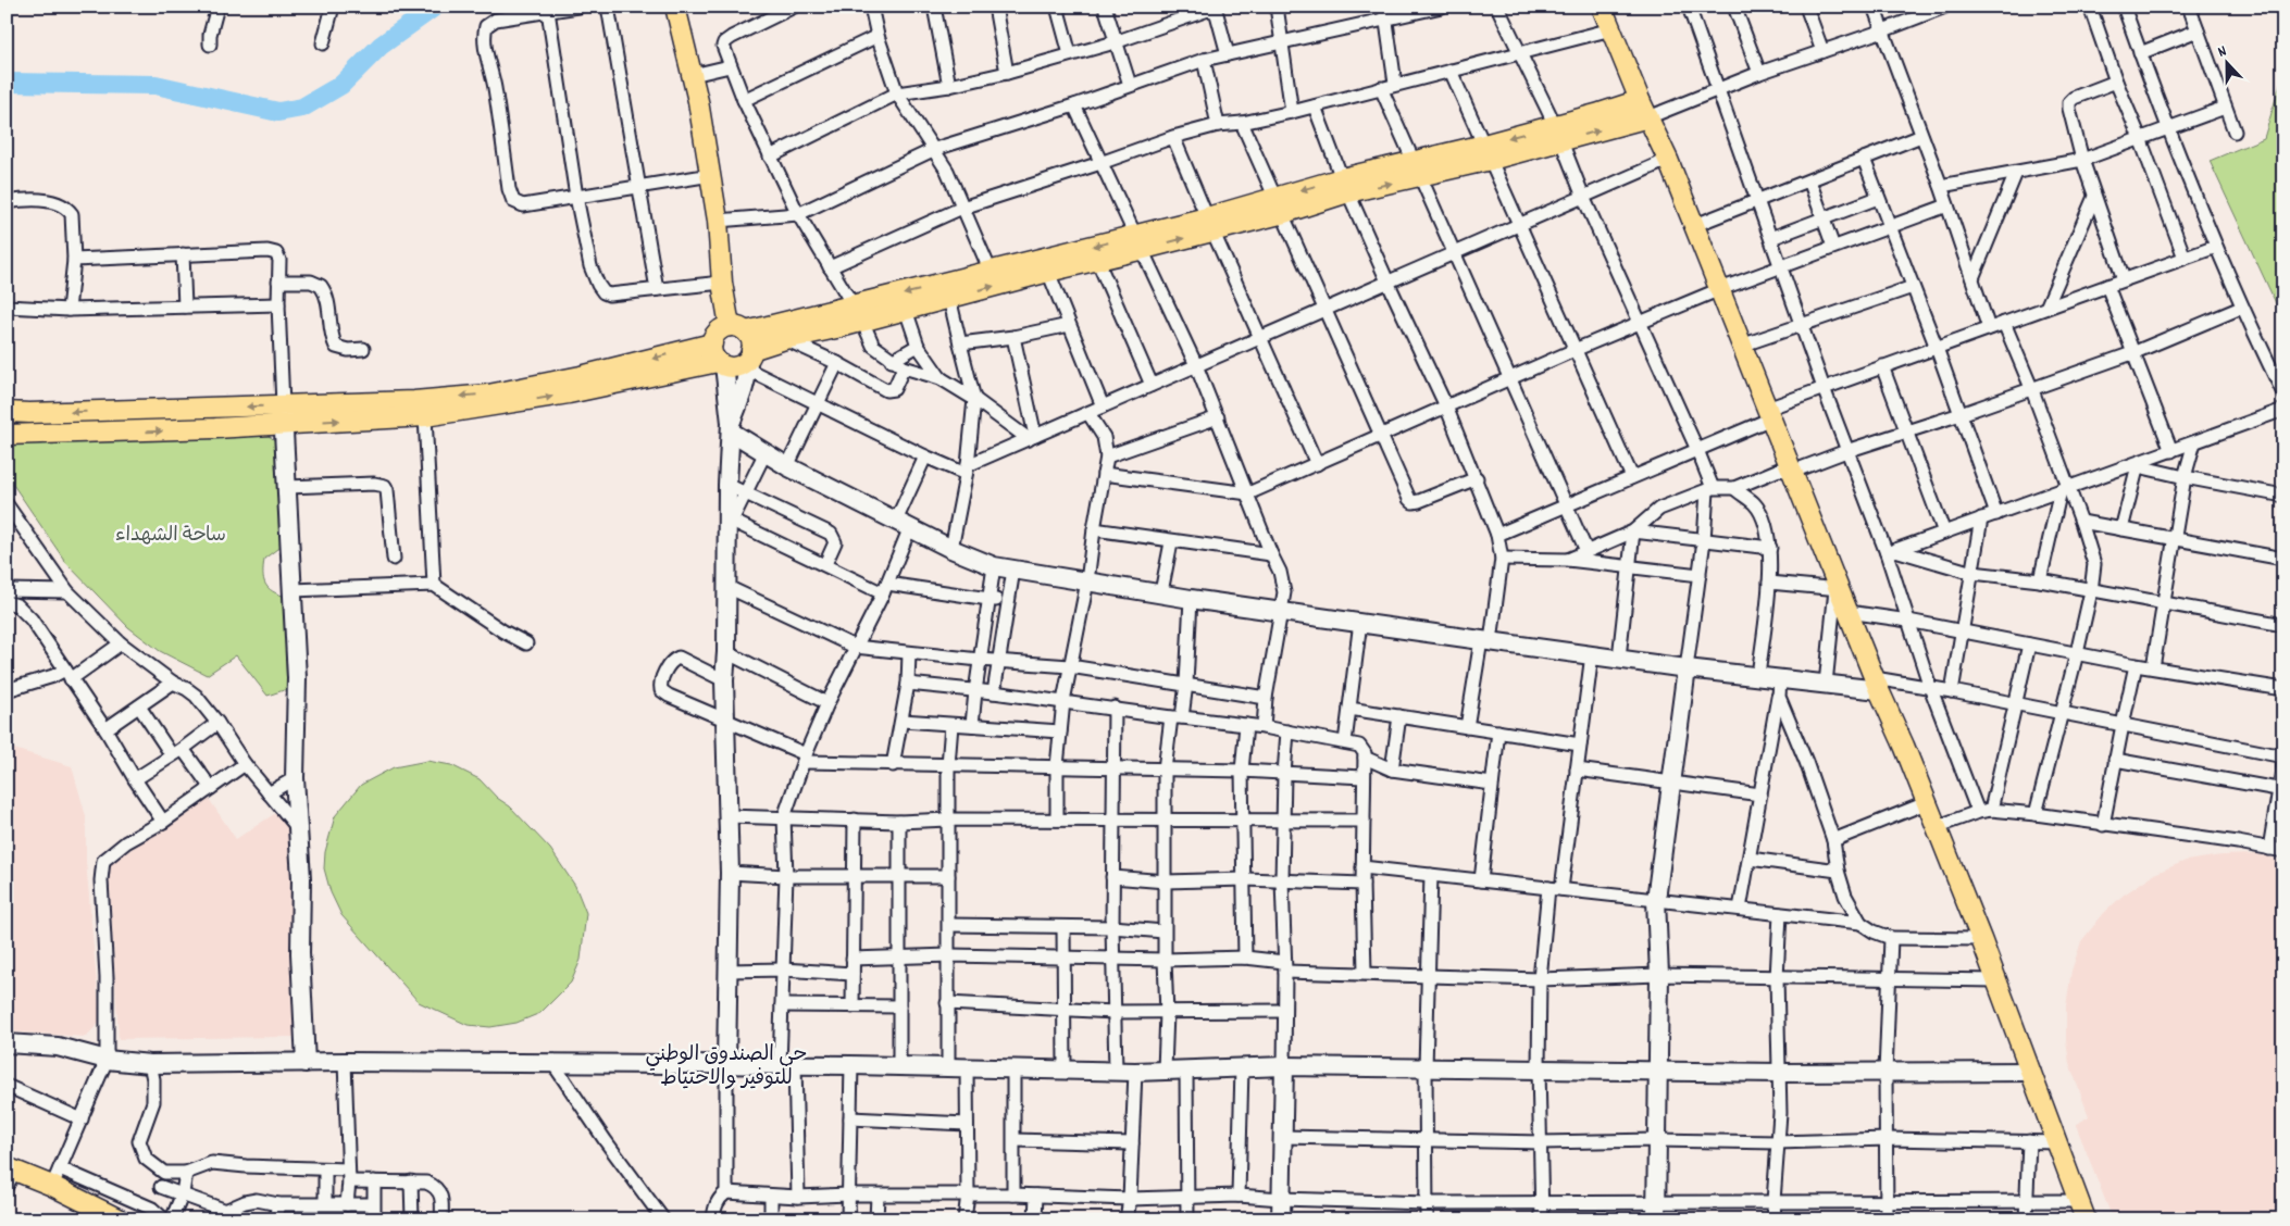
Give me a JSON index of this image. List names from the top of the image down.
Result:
{
  "districts": ["حي الصندوق الوطني للتوفير والاحتياط"],
  "parks": ["ساحة الشهداء"],
  "north": "top"
}
